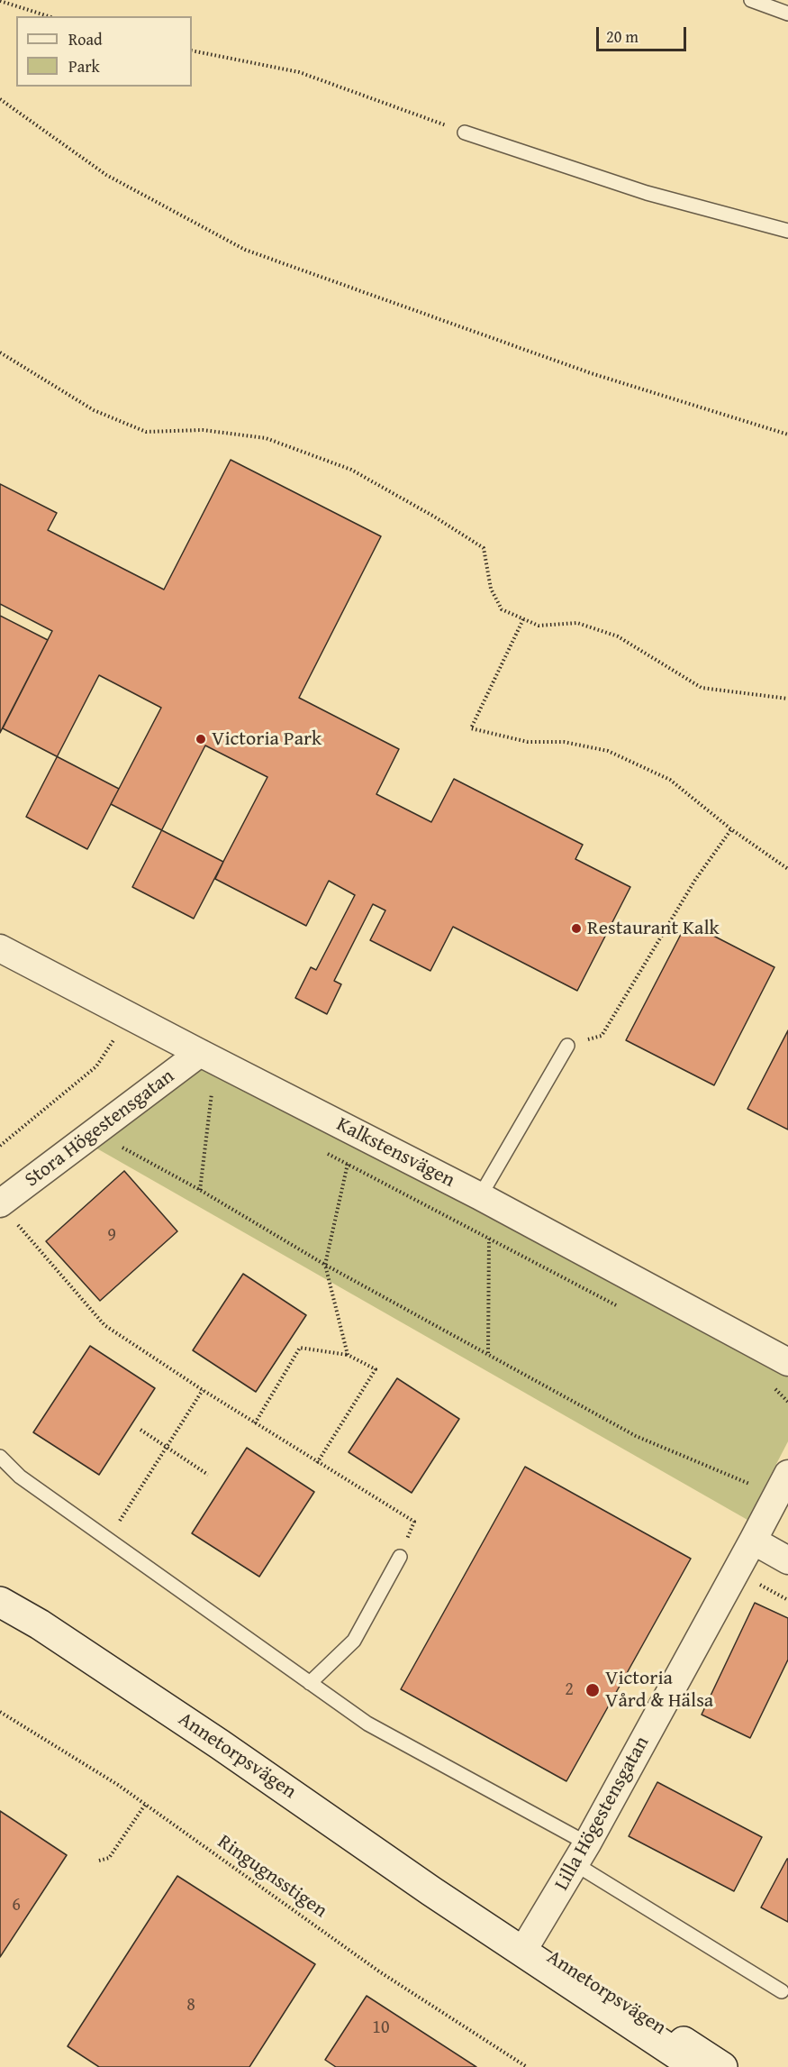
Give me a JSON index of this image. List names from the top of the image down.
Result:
{
  "streets": {
    "main road": ["Annetorpsvägen"],
    "street": ["Stora Högestensgatan", "Kalkstensvägen", "Lilla Högestensgatan"],
    "path": ["Ringugnsstigen"]
  },
  "crossings": [
    ["Stora Högestensgatan", "Kalkstensvägen"],
    ["Annetorpsvägen", "Lilla Högestensgatan"]
  ],
  "places": ["Victoria Park", "Restaurant Kalk", "Victoria Vård & Hälsa"],
  "house_numbers": [
    "9",
    "2",
    "6",
    "8",
    "10"
  ],
  "legend": ["Road", "Park"],
  "scale_bar": "20 m"
}
